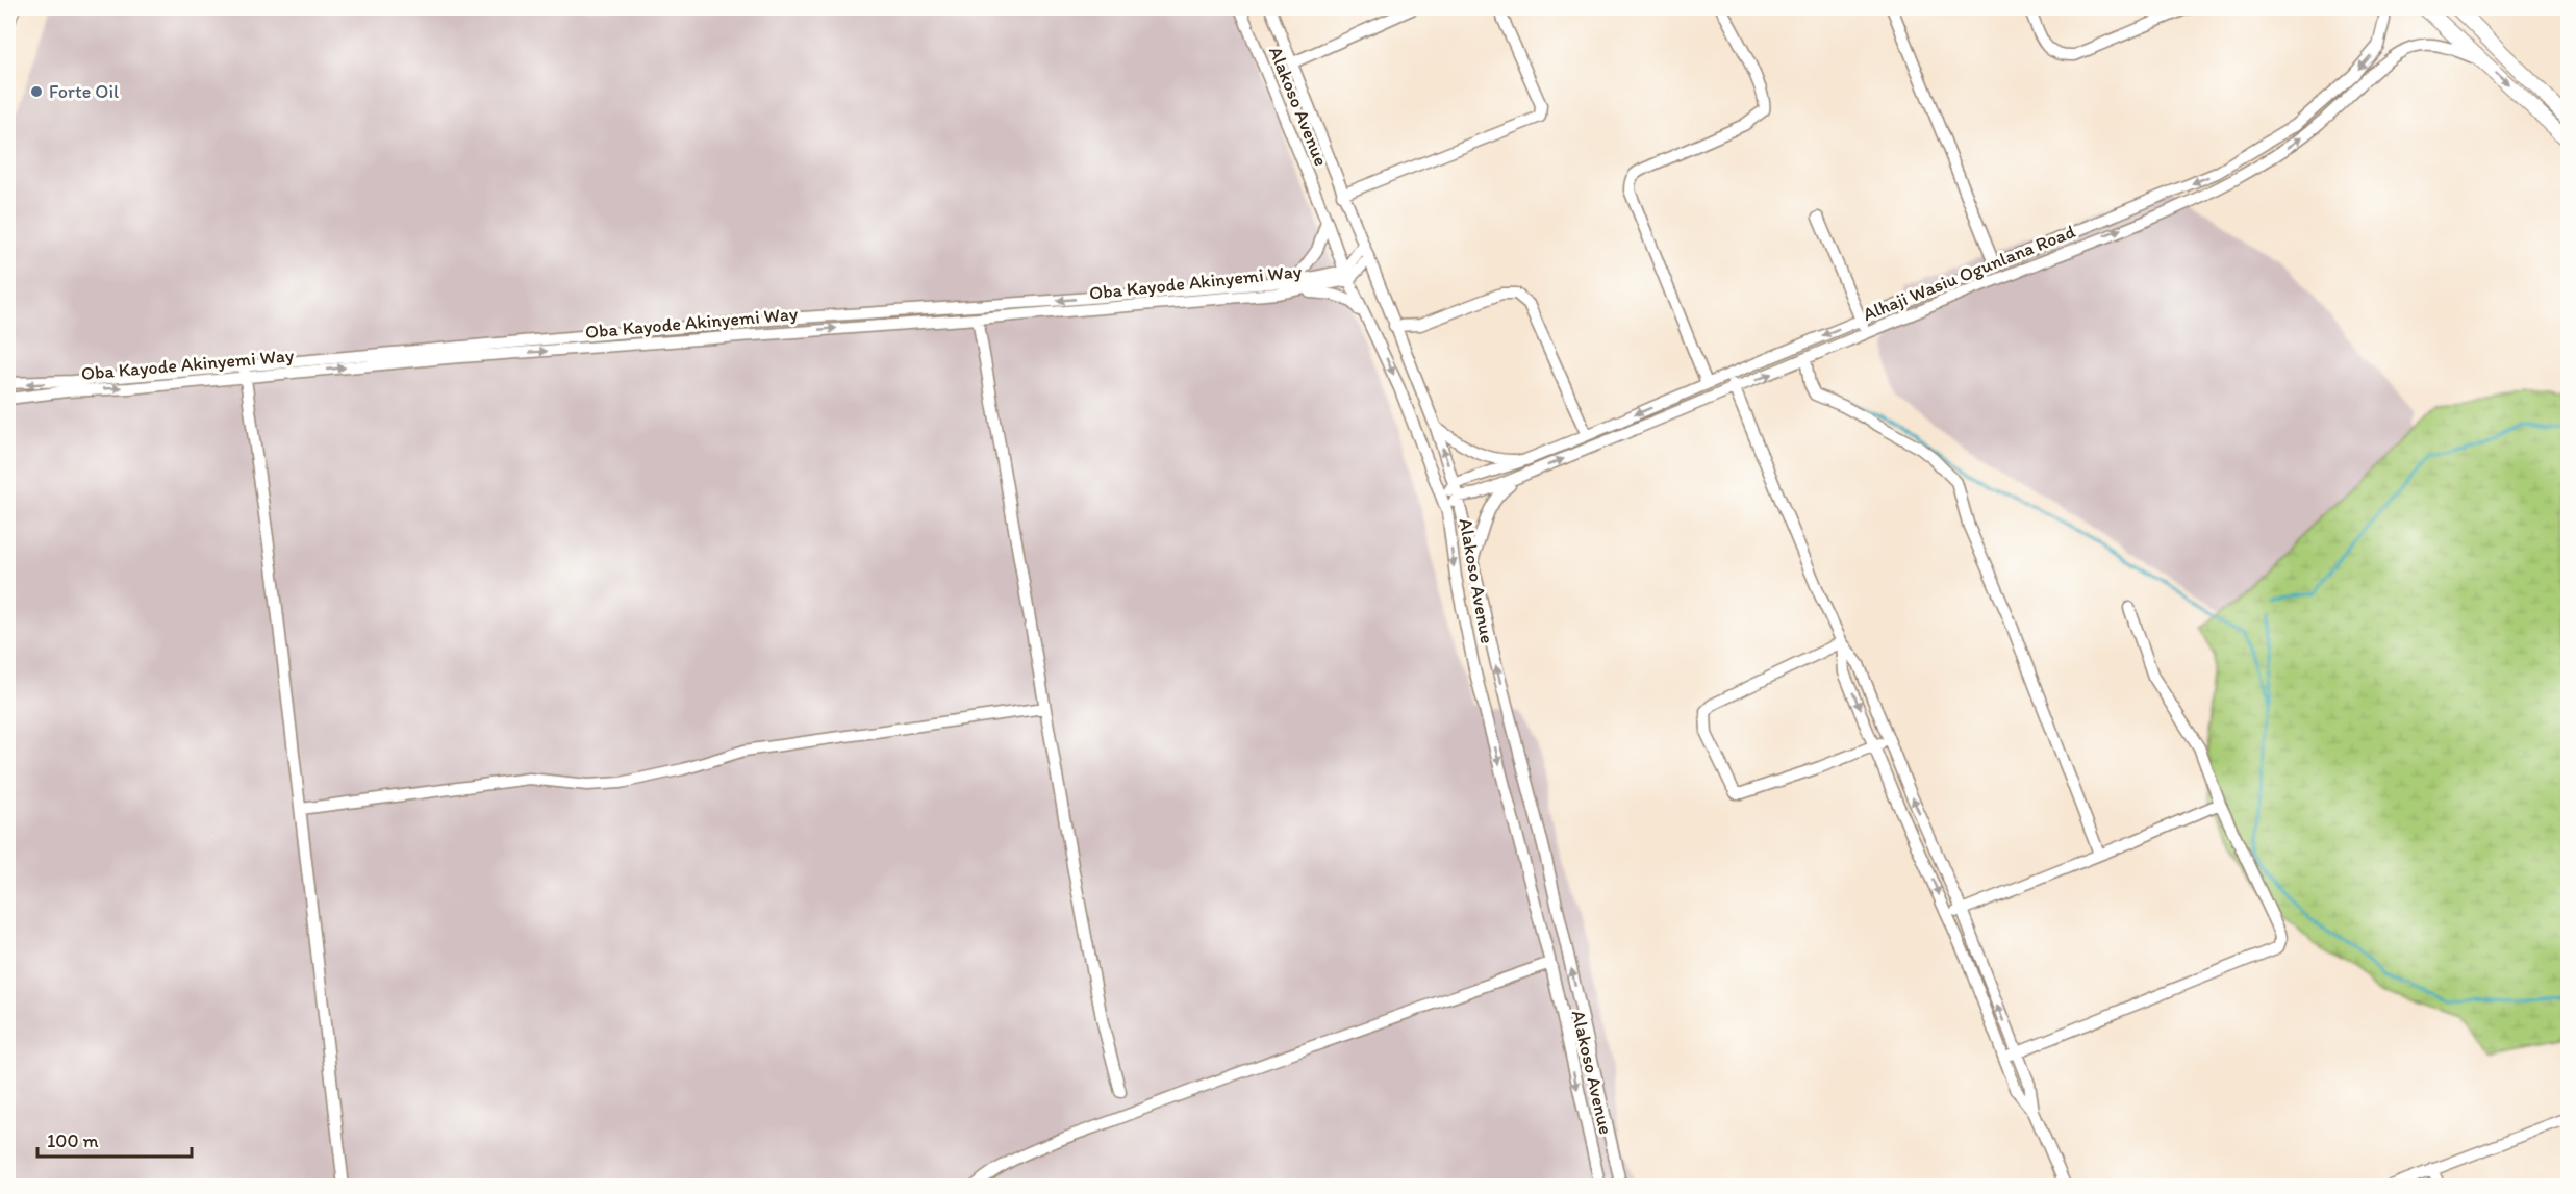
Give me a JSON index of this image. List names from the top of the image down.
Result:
{
  "streets": {
    "street": ["Alakoso Avenue", "Alhaji Wasiu Ogunlana Road", "Oba Kayode Akinyemi Way"]
  },
  "crossings": [
    ["Alakoso Avenue", "Alhaji Wasiu Ogunlana Road"],
    ["Alakoso Avenue", "Oba Kayode Akinyemi Way"]
  ],
  "places": ["Forte Oil"],
  "scale_bar": "100 m"
}
